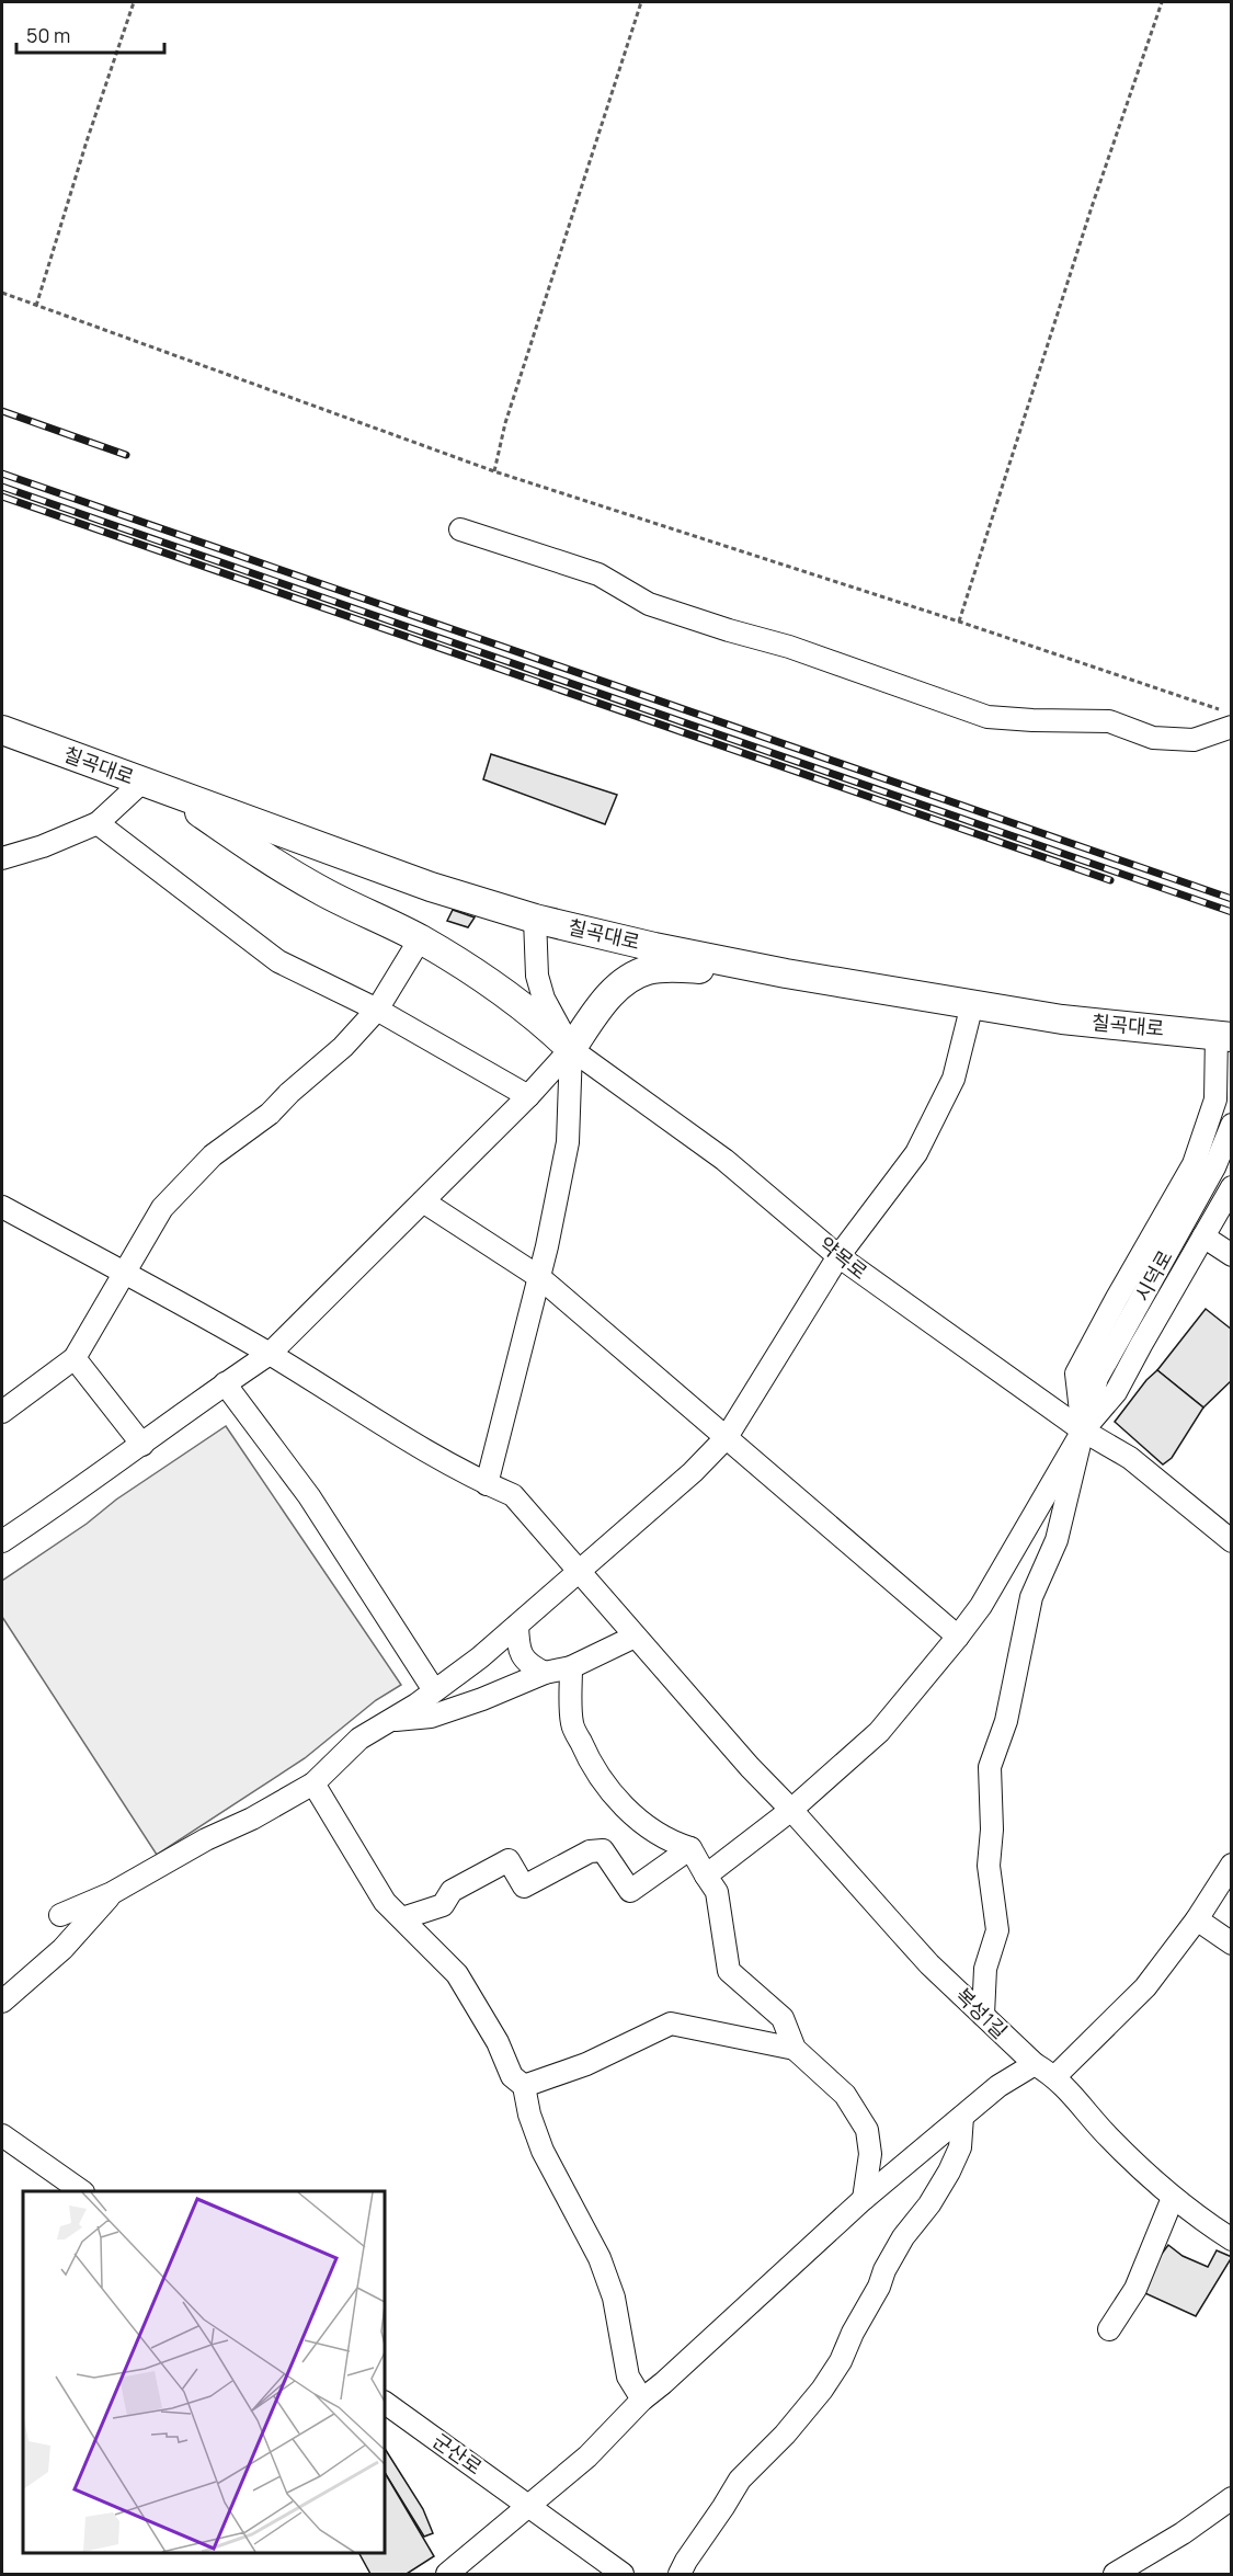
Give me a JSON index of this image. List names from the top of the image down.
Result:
{
  "streets": {
    "main road": ["칠곡대로"],
    "street": [
      "약목로",
      "시덕로",
      "복성1길",
      "군산로"
    ]
  },
  "crossings": [
    ["칠곡대로", "약목로"],
    ["약목로", "시덕로"]
  ],
  "scale_bar": "50 m"
}
